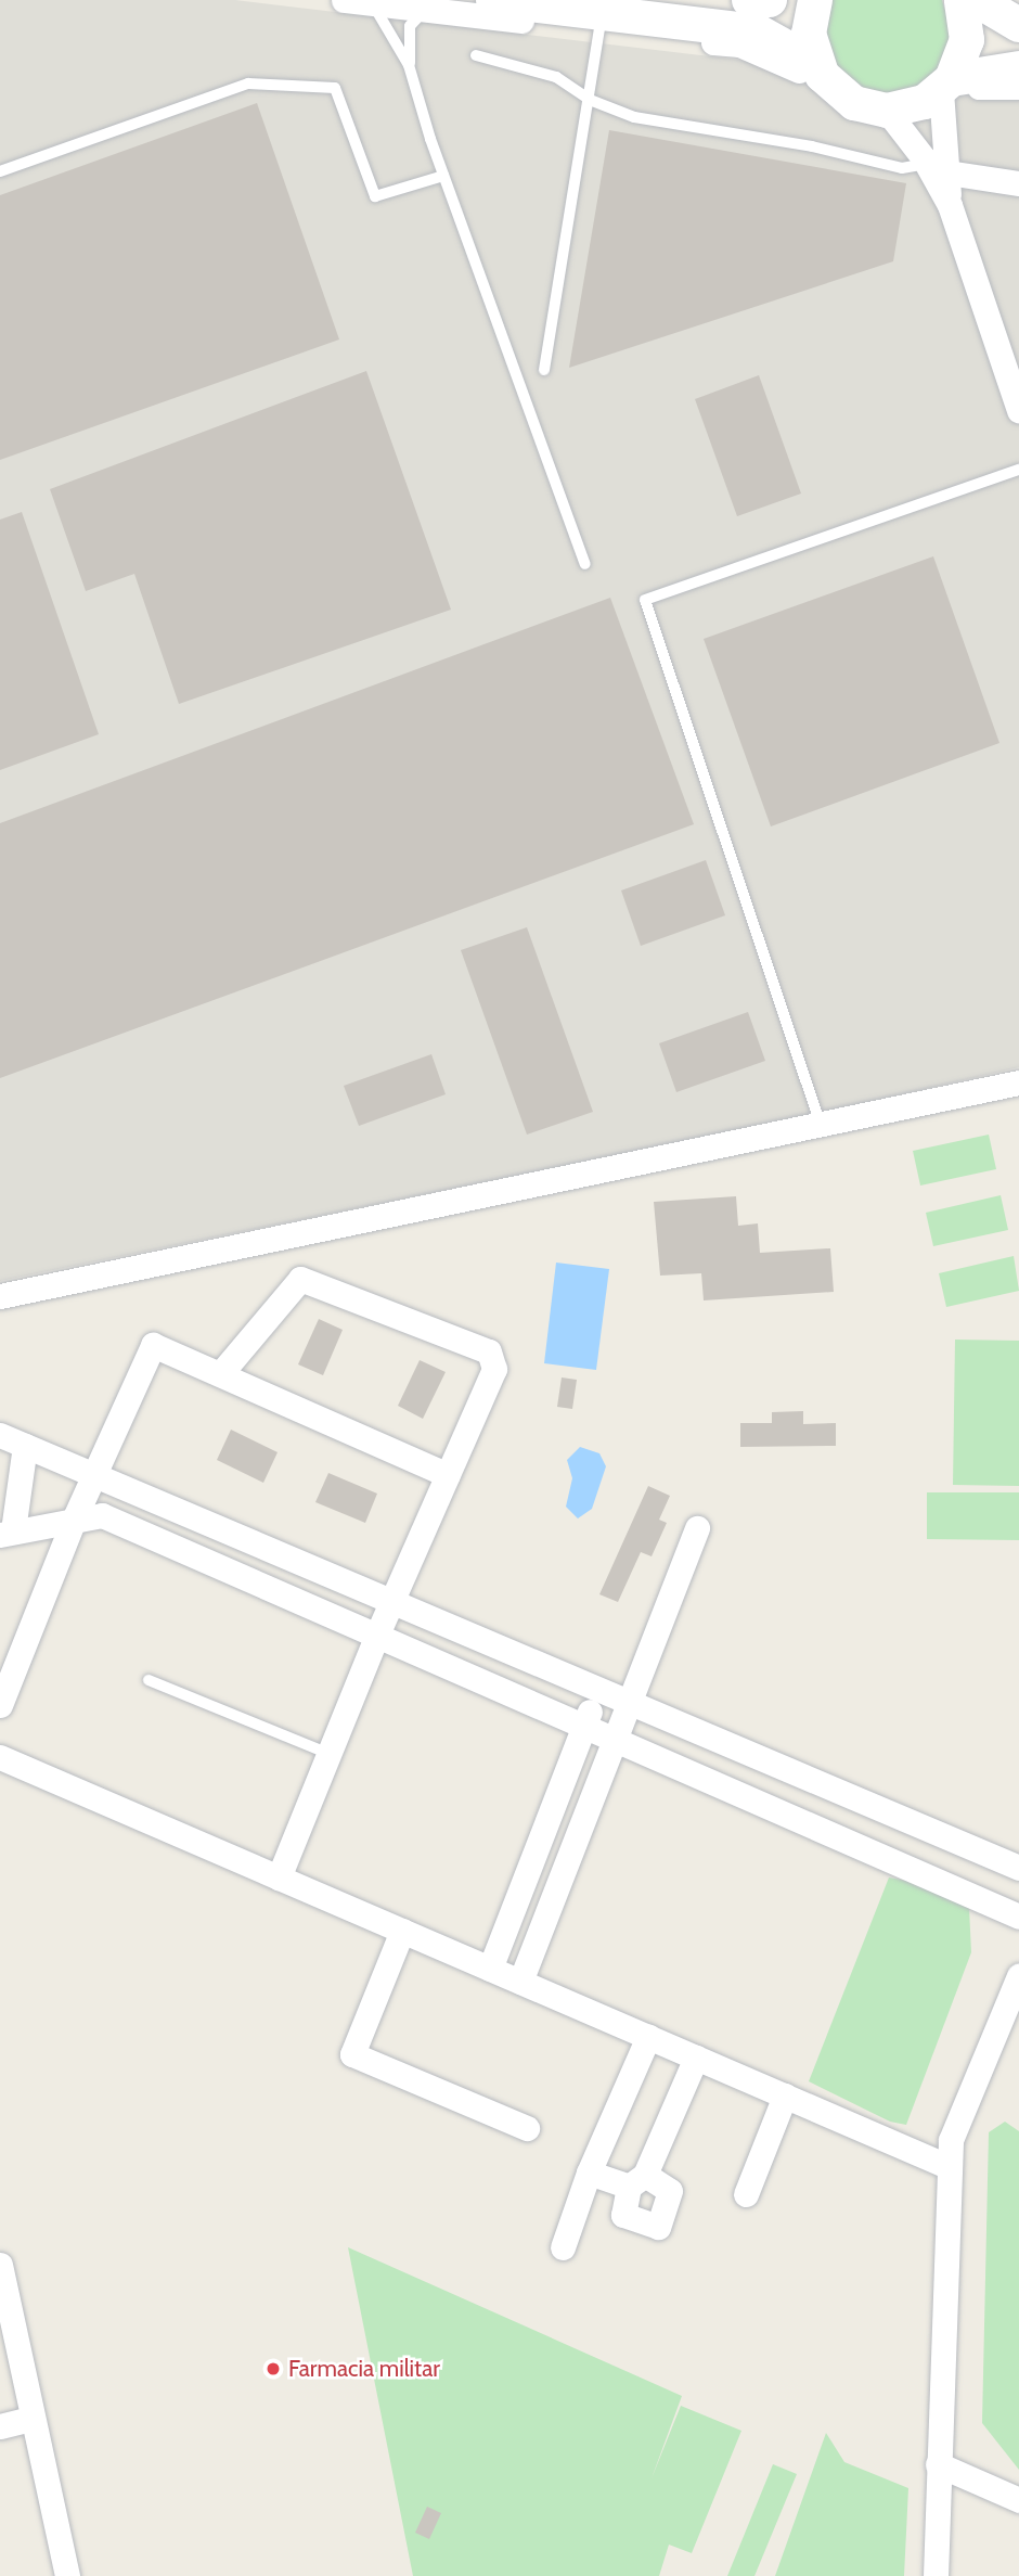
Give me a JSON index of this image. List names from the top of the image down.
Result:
{
  "places": ["Farmacia militar"]
}
